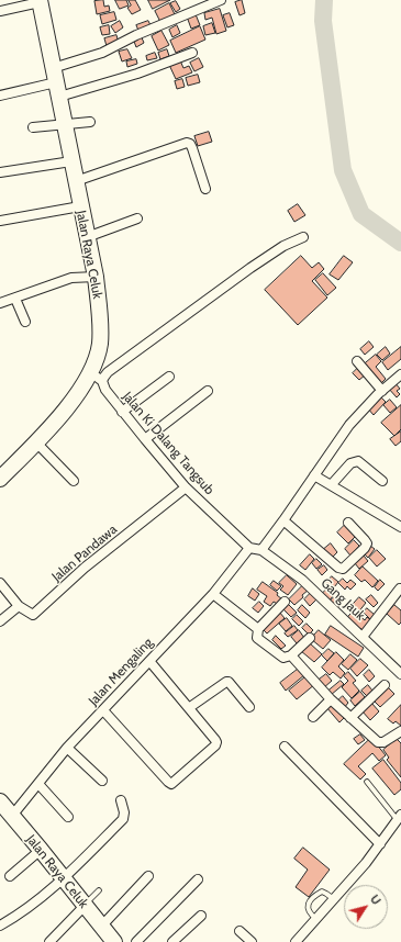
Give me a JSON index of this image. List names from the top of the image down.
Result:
{
  "streets": {
    "highway": ["Jalan Raya Celuk"],
    "street": [
      "Jalan Ki Dalang Tangsub",
      "Jalan Pandawa",
      "Gang Jauk",
      "Jalan Mengaling"
    ]
  },
  "crossings": [
    ["Jalan Raya Celuk", "Jalan Ki Dalang Tangsub"],
    ["Jalan Raya Celuk", "Jalan Mengaling"],
    ["Jalan Ki Dalang Tangsub", "Jalan Pandawa"],
    ["Jalan Ki Dalang Tangsub", "Jalan Mengaling"]
  ],
  "north": "top right"
}
